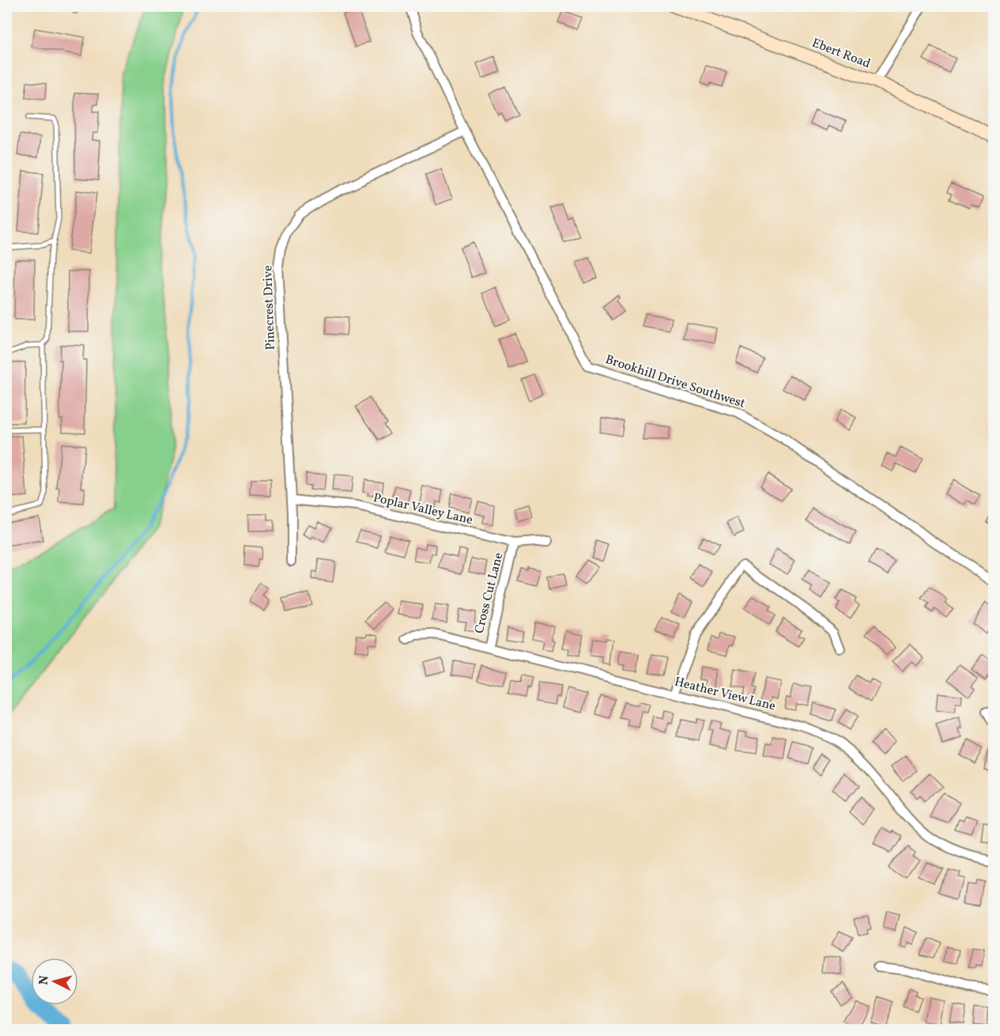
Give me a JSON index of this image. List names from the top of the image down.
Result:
{
  "streets": {
    "main road": ["Ebert Road"],
    "street": [
      "Pinecrest Drive",
      "Brookhill Drive Southwest",
      "Poplar Valley Lane",
      "Cross Cut Lane",
      "Heather View Lane"
    ]
  },
  "crossings": [
    ["Pinecrest Drive", "Brookhill Drive Southwest"],
    ["Pinecrest Drive", "Poplar Valley Lane"],
    ["Poplar Valley Lane", "Cross Cut Lane"],
    ["Cross Cut Lane", "Heather View Lane"]
  ],
  "north": "left"
}
